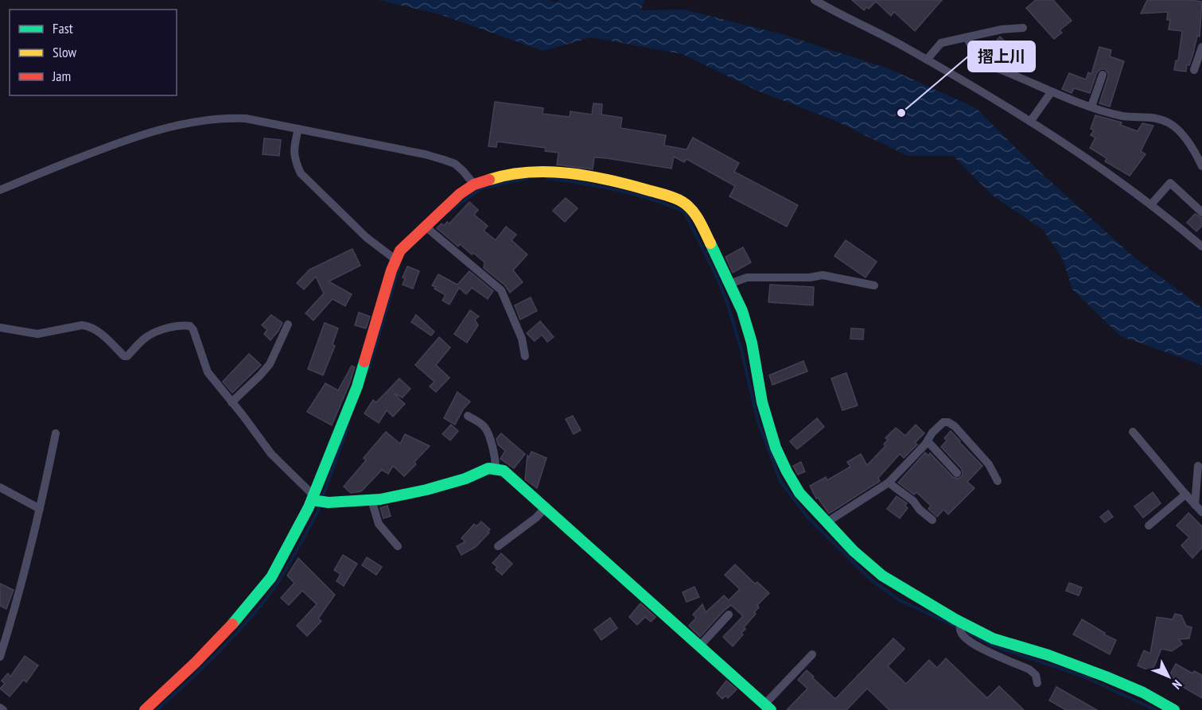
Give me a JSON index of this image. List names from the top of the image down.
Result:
{
  "places": ["摺上川"],
  "legend": ["Fast", "Slow", "Jam"],
  "north": "bottom right"
}
